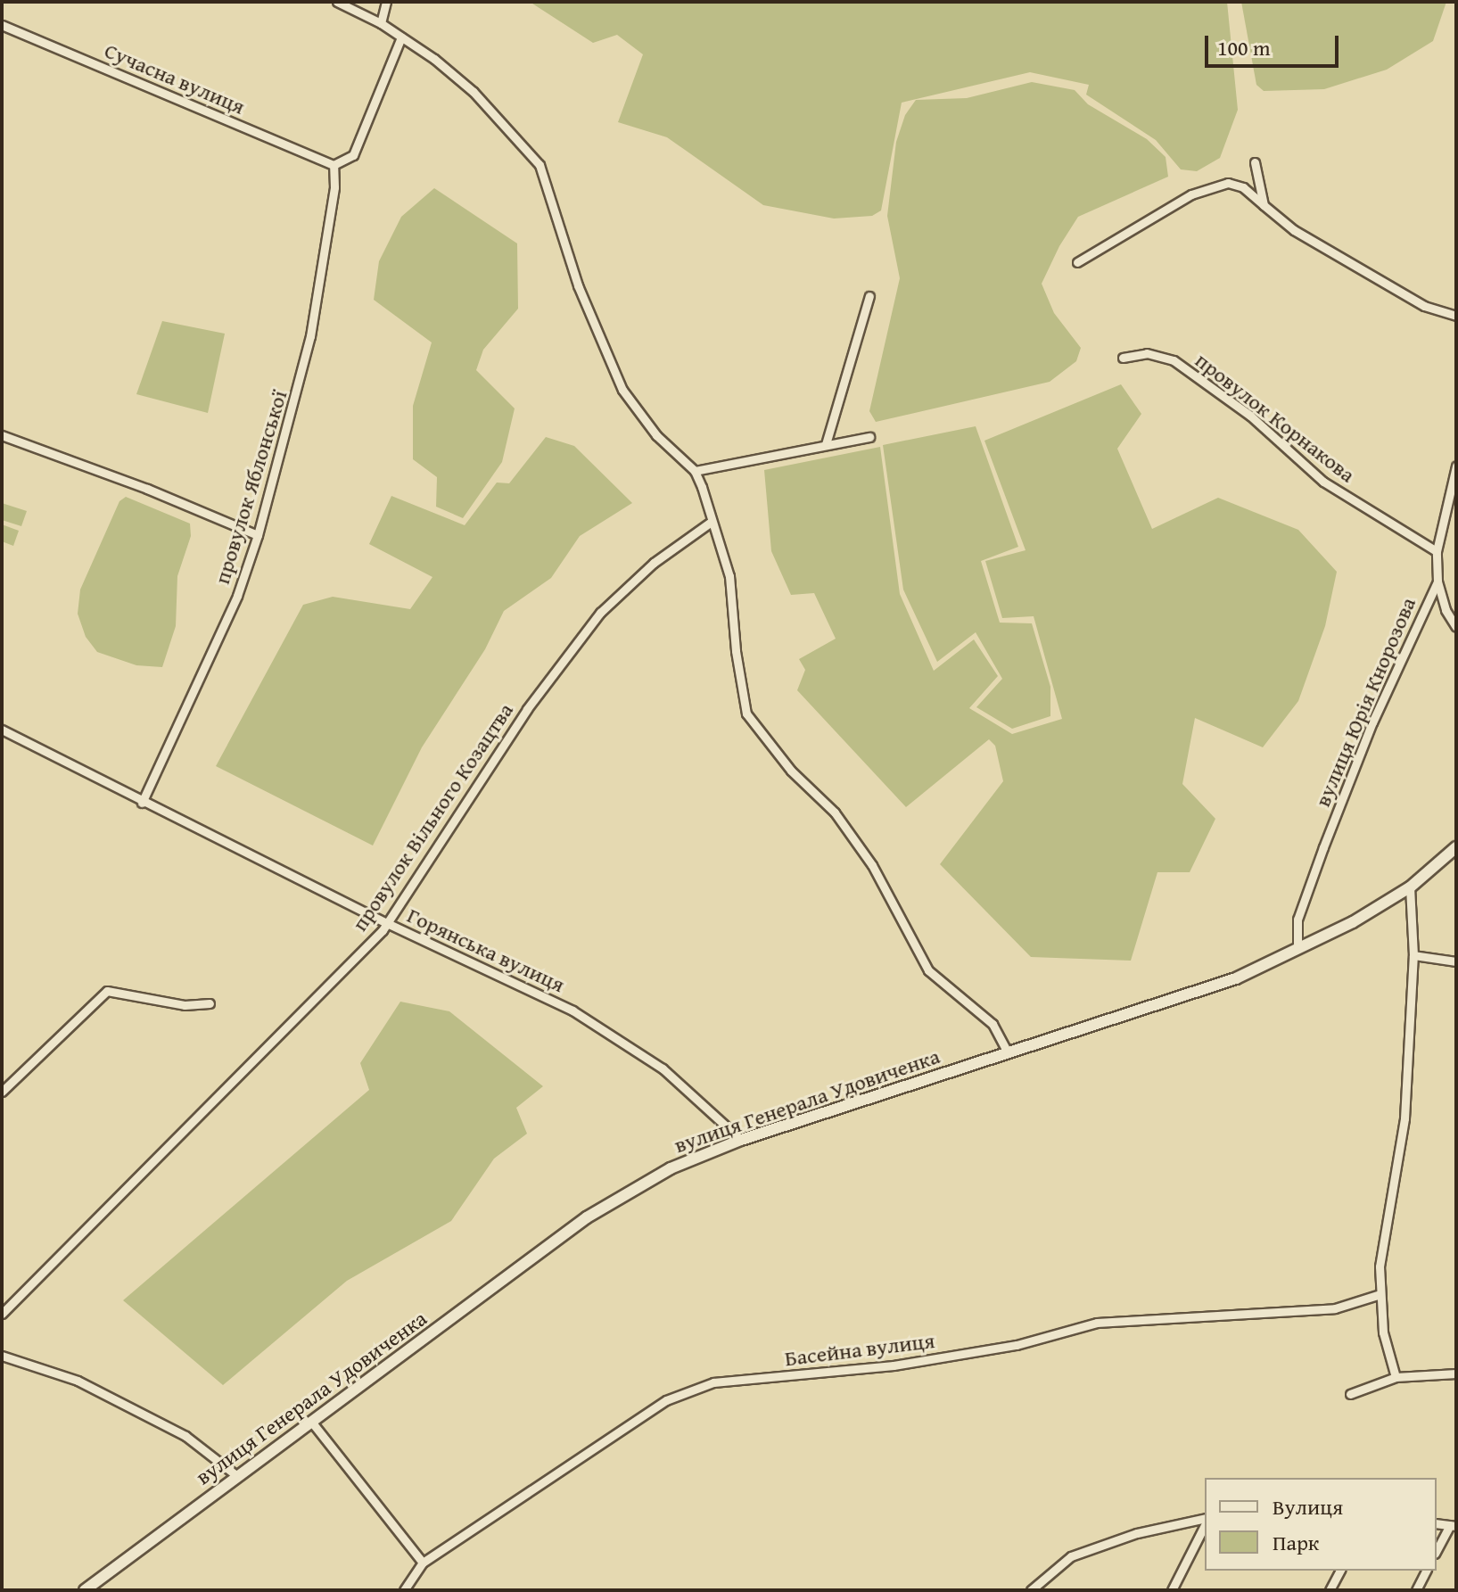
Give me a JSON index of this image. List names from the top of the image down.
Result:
{
  "streets": {
    "main road": ["вулиця Генерала Удовиченка"],
    "street": [
      "Сучасна вулиця",
      "провулок Корнакова",
      "провулок Яблонської",
      "вулиця Юрія Кнорозова",
      "провулок Вільного Козацтва",
      "Горянська вулиця",
      "Басейна вулиця"
    ]
  },
  "crossings": [
    ["Сучасна вулиця", "провулок Яблонської"],
    ["провулок Корнакова", "вулиця Юрія Кнорозова"],
    ["провулок Яблонської", "Горянська вулиця"],
    ["вулиця Юрія Кнорозова", "вулиця Генерала Удовиченка"],
    ["провулок Вільного Козацтва", "Горянська вулиця"],
    ["Горянська вулиця", "вулиця Генерала Удовиченка"]
  ],
  "legend": ["Вулиця", "Парк"],
  "scale_bar": "100 m"
}
